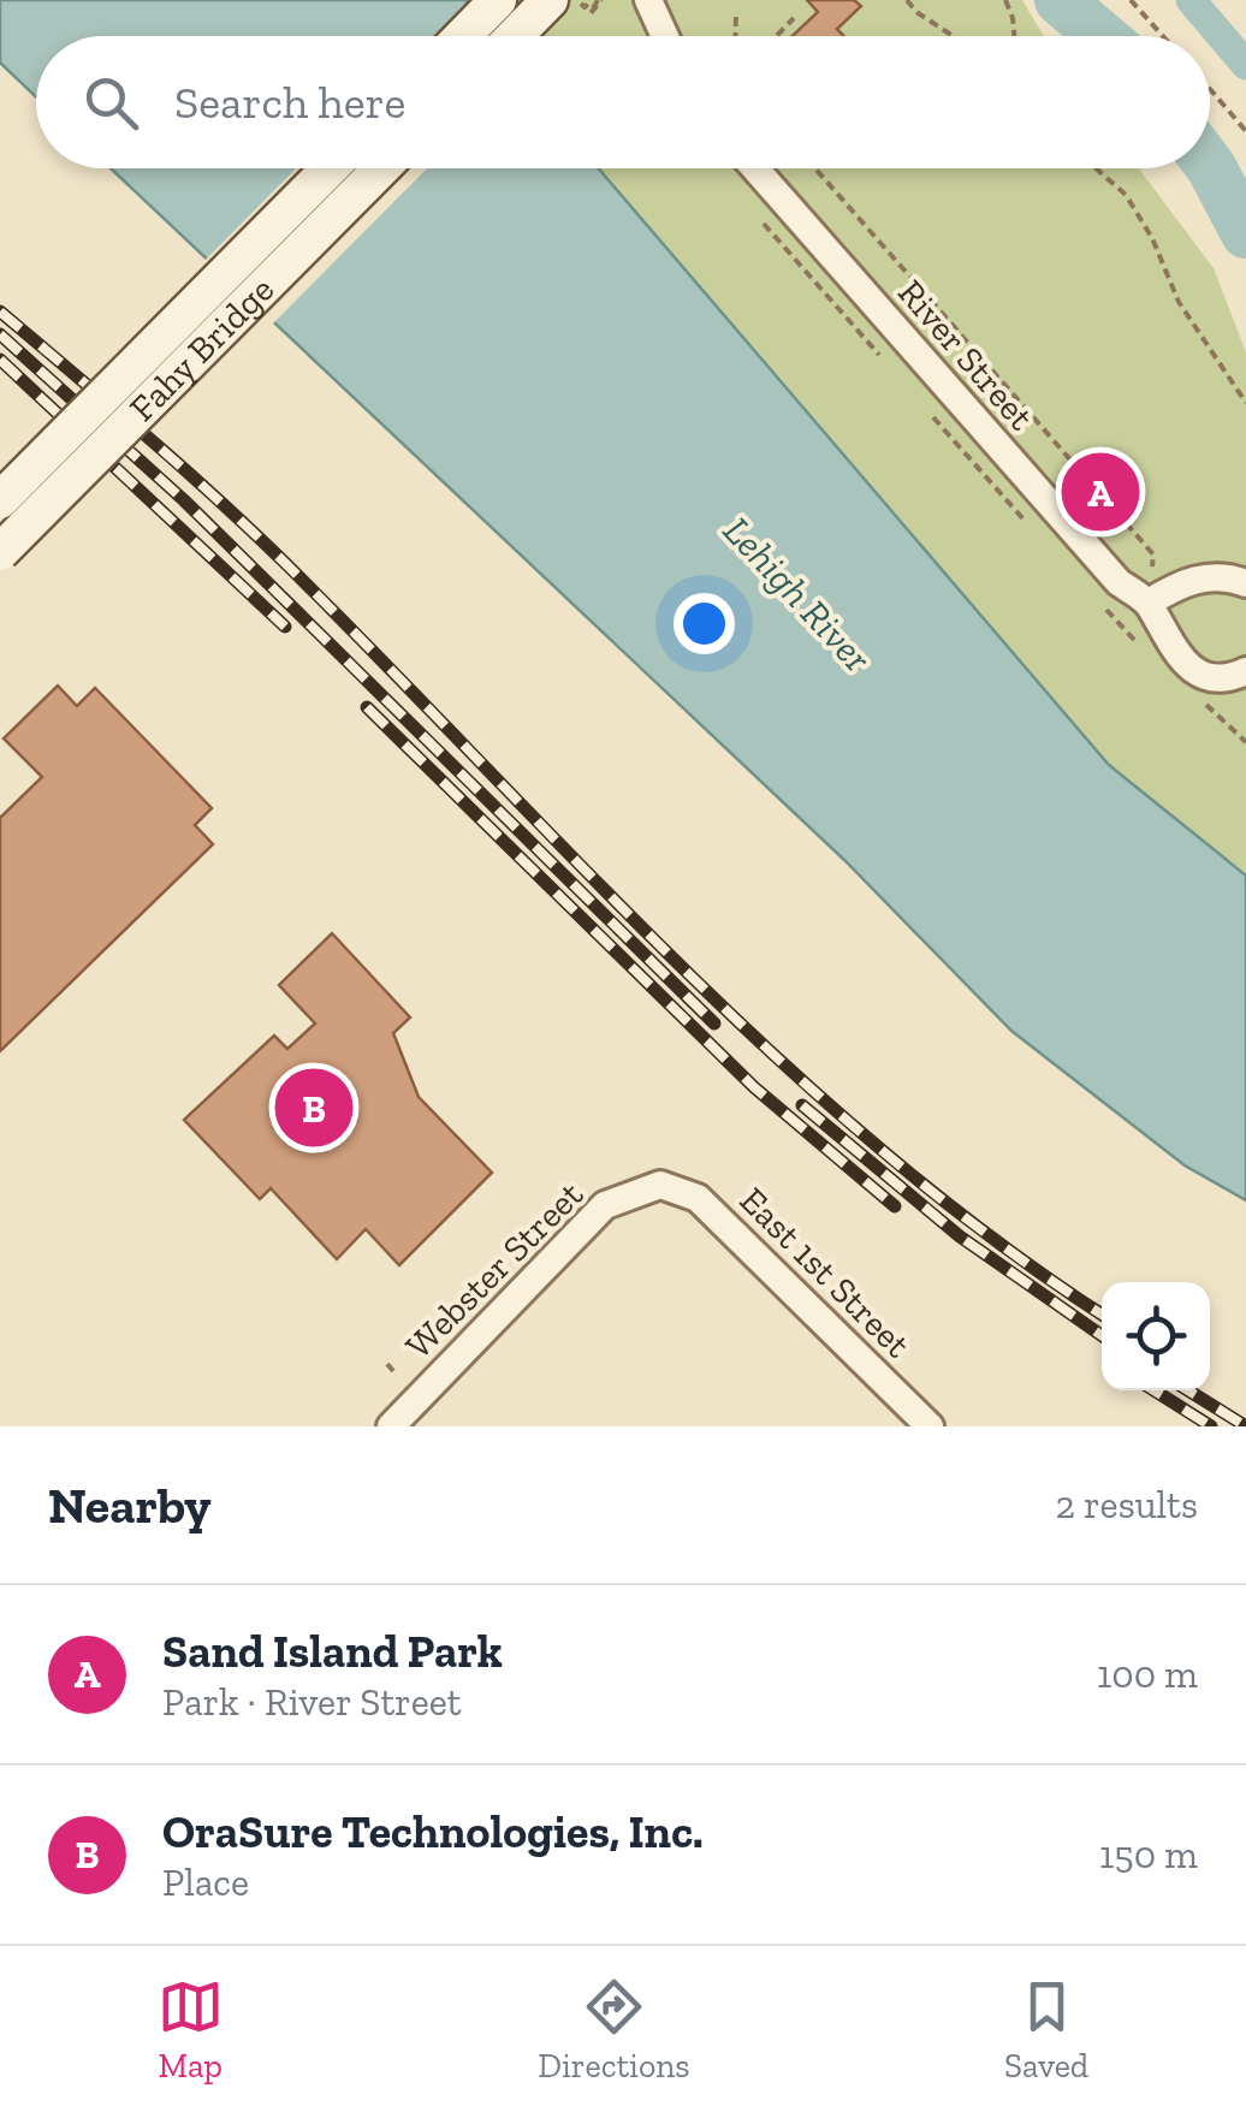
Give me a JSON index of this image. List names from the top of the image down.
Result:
{
  "streets": {
    "main road": ["Fahy Bridge"],
    "street": ["River Street", "Webster Street", "East 1st Street"]
  },
  "crossings": [
    ["Webster Street", "East 1st Street"]
  ],
  "water": ["Lehigh River"],
  "page": {
    "search": "Search here",
    "pins": ["A", "B"],
    "heading": ["Nearby", "2 results"],
    "list": [
      {
        "mark": "A",
        "name": "Sand Island Park",
        "note": "Park · River Street",
        "value": "100 m"
      },
      {
        "mark": "B",
        "name": "OraSure Technologies, Inc.",
        "note": "Place",
        "value": "150 m"
      }
    ],
    "nav": ["Map", "Directions", "Saved"]
  }
}
